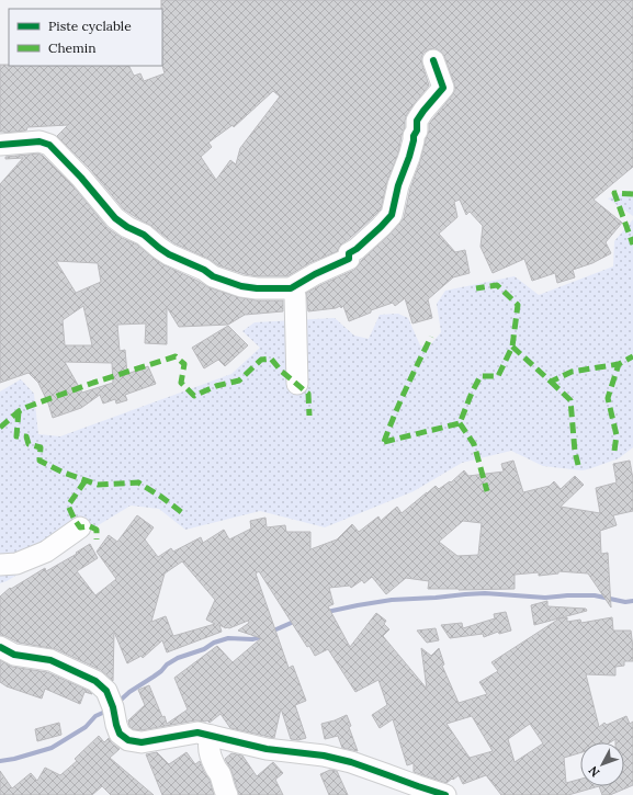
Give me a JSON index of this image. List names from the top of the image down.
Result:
{
  "legend": ["Piste cyclable", "Chemin"],
  "north": "bottom left"
}
